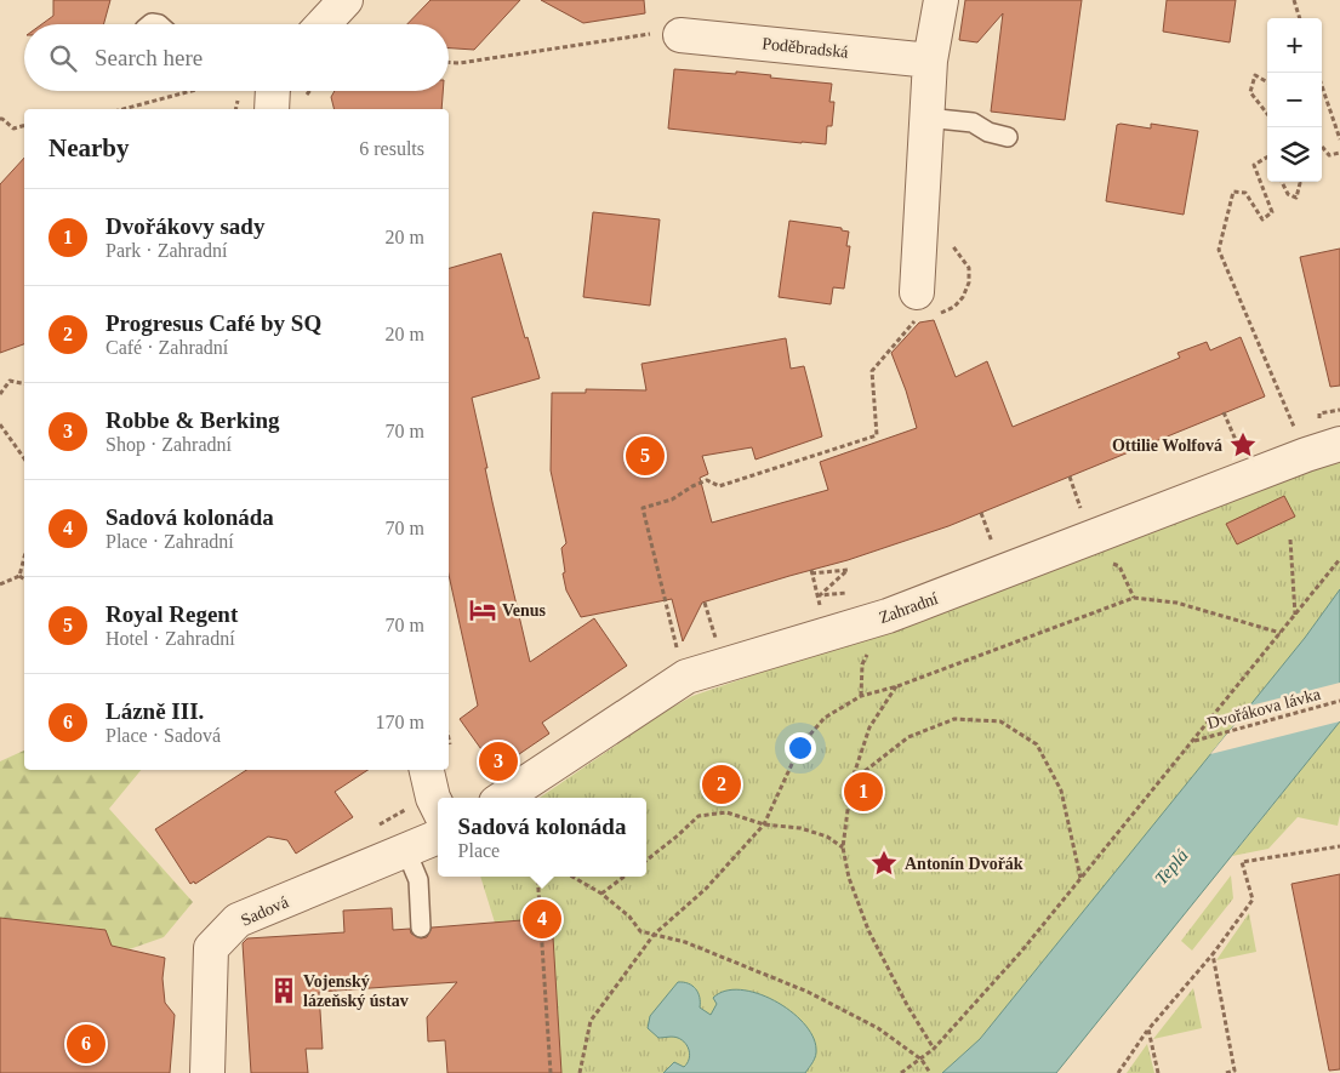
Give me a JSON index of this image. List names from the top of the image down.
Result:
{
  "streets": {
    "street": ["Poděbradská", "Zahradní", "Sadová"],
    "path": ["Dvořákova lávka"]
  },
  "water": ["Teplá"],
  "places": {
    "place": ["Ottilie Wolfová", "Antonín Dvořák"],
    "hotel": ["Venus"],
    "building": ["Vojenský lázeňský ústav"]
  },
  "page": {
    "map_buttons": ["+", "−"],
    "search": "Search here",
    "heading": ["Nearby", "6 results"],
    "list": [
      {
        "mark": "1",
        "name": "Dvořákovy sady",
        "note": "Park · Zahradní",
        "value": "20 m"
      },
      {
        "mark": "2",
        "name": "Progresus Café by SQ",
        "note": "Café · Zahradní",
        "value": "20 m"
      },
      {
        "mark": "3",
        "name": "Robbe & Berking",
        "note": "Shop · Zahradní",
        "value": "70 m"
      },
      {
        "mark": "4",
        "name": "Sadová kolonáda",
        "note": "Place · Zahradní",
        "value": "70 m"
      },
      {
        "mark": "5",
        "name": "Royal Regent",
        "note": "Hotel · Zahradní",
        "value": "70 m"
      },
      {
        "mark": "6",
        "name": "Lázně III.",
        "note": "Place · Sadová",
        "value": "170 m"
      }
    ],
    "pins": [
      "5",
      "3",
      "2",
      "1",
      "4",
      "6"
    ],
    "popup": ["Sadová kolonáda", "Place"]
  }
}
